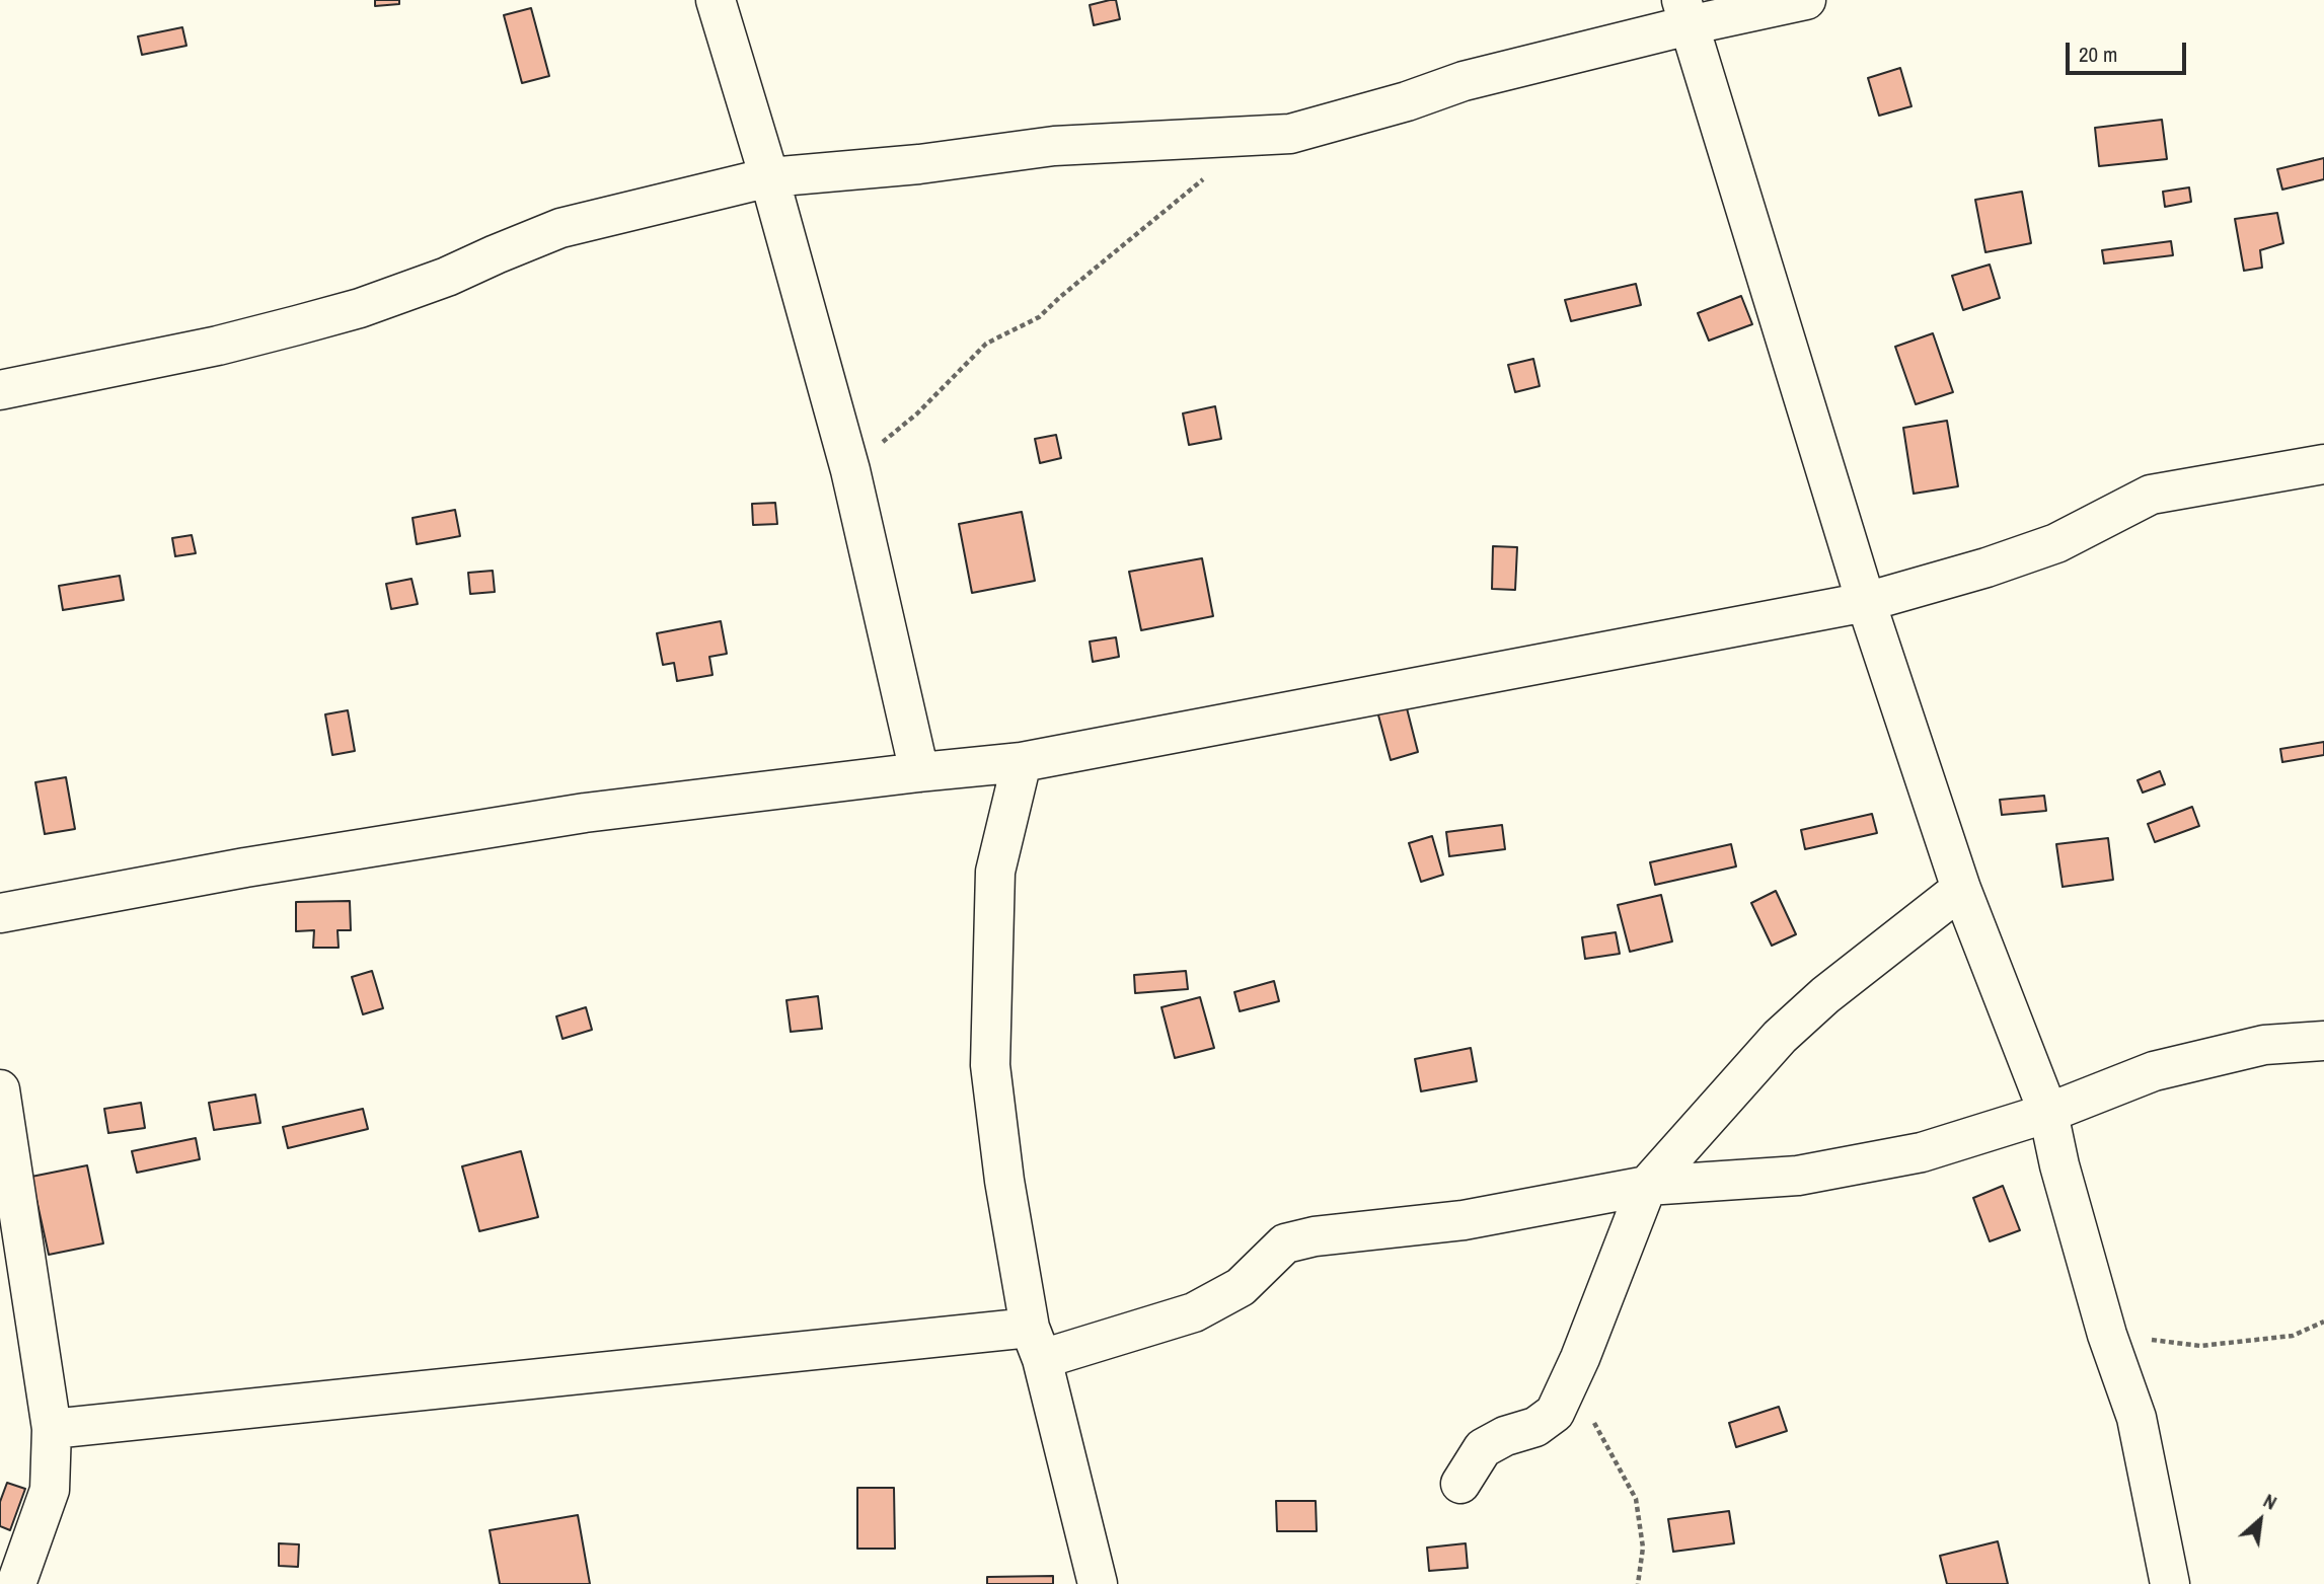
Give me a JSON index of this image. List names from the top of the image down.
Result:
{
  "scale_bar": "20 m",
  "north": "top right"
}
